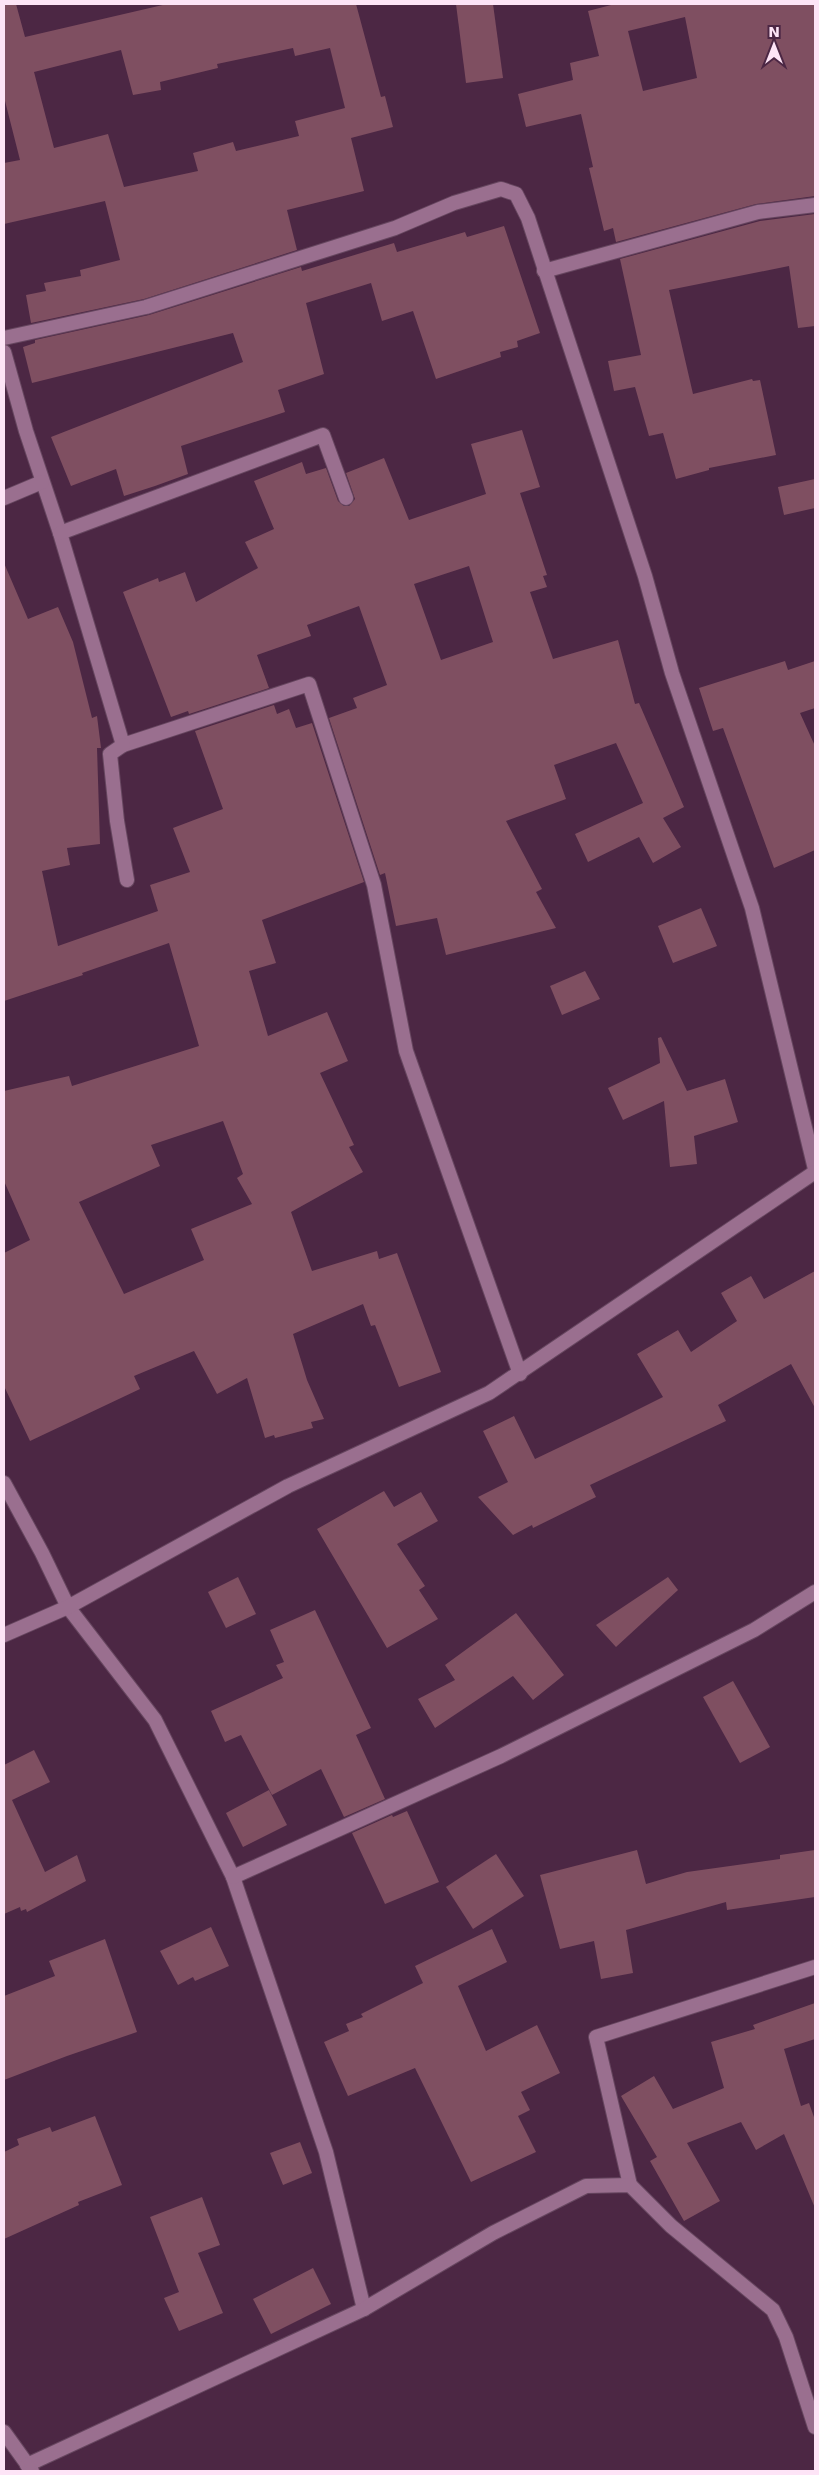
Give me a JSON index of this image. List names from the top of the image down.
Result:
{
  "north": "top"
}
